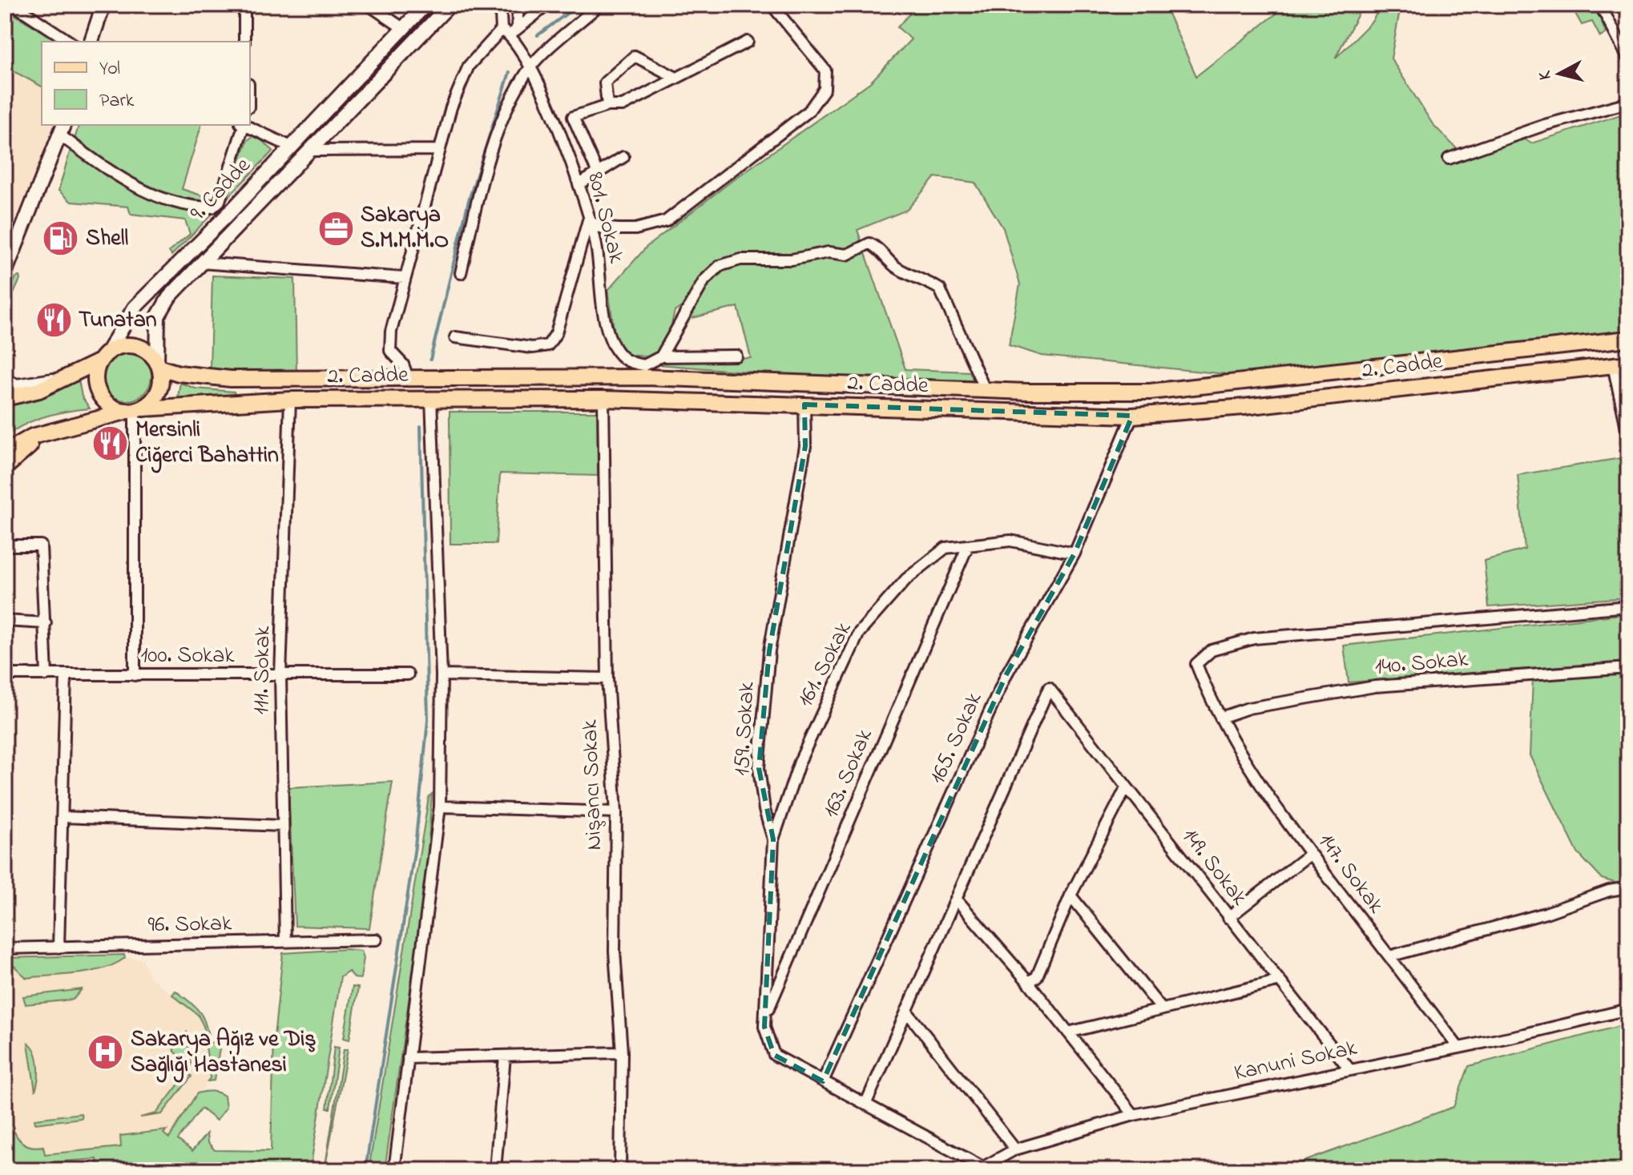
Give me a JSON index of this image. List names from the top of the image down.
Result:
{
  "streets": {
    "main road": ["9. Cadde", "2. Cadde"],
    "street": [
      "801. Sokak",
      "100. Sokak",
      "140. Sokak",
      "161. Sokak",
      "111. Sokak",
      "159. Sokak",
      "165. Sokak",
      "163. Sokak",
      "Nişancı Sokak",
      "149. Sokak",
      "147. Sokak",
      "96. Sokak",
      "Kanuni Sokak"
    ]
  },
  "crossings": [
    ["9. Cadde", "2. Cadde"],
    ["801. Sokak", "2. Cadde"],
    ["2. Cadde", "111. Sokak"],
    ["2. Cadde", "159. Sokak"],
    ["2. Cadde", "165. Sokak"],
    ["2. Cadde", "Nişancı Sokak"],
    ["100. Sokak", "111. Sokak"],
    ["140. Sokak", "147. Sokak"],
    ["161. Sokak", "159. Sokak"],
    ["161. Sokak", "165. Sokak"],
    ["161. Sokak", "163. Sokak"],
    ["111. Sokak", "96. Sokak"],
    ["159. Sokak", "165. Sokak"],
    ["159. Sokak", "163. Sokak"],
    ["149. Sokak", "Kanuni Sokak"],
    ["147. Sokak", "Kanuni Sokak"]
  ],
  "places": {
    "office": ["Sakarya S.M.M.M.O"],
    "fuel station": ["Shell"],
    "restaurant": ["Tunatan", "Mersinli Ciğerci Bahattin"],
    "hospital": ["Sakarya Ağız ve Diş Sağlığı Hastanesi"]
  },
  "legend": ["Yol", "Park"],
  "north": "left"
}
